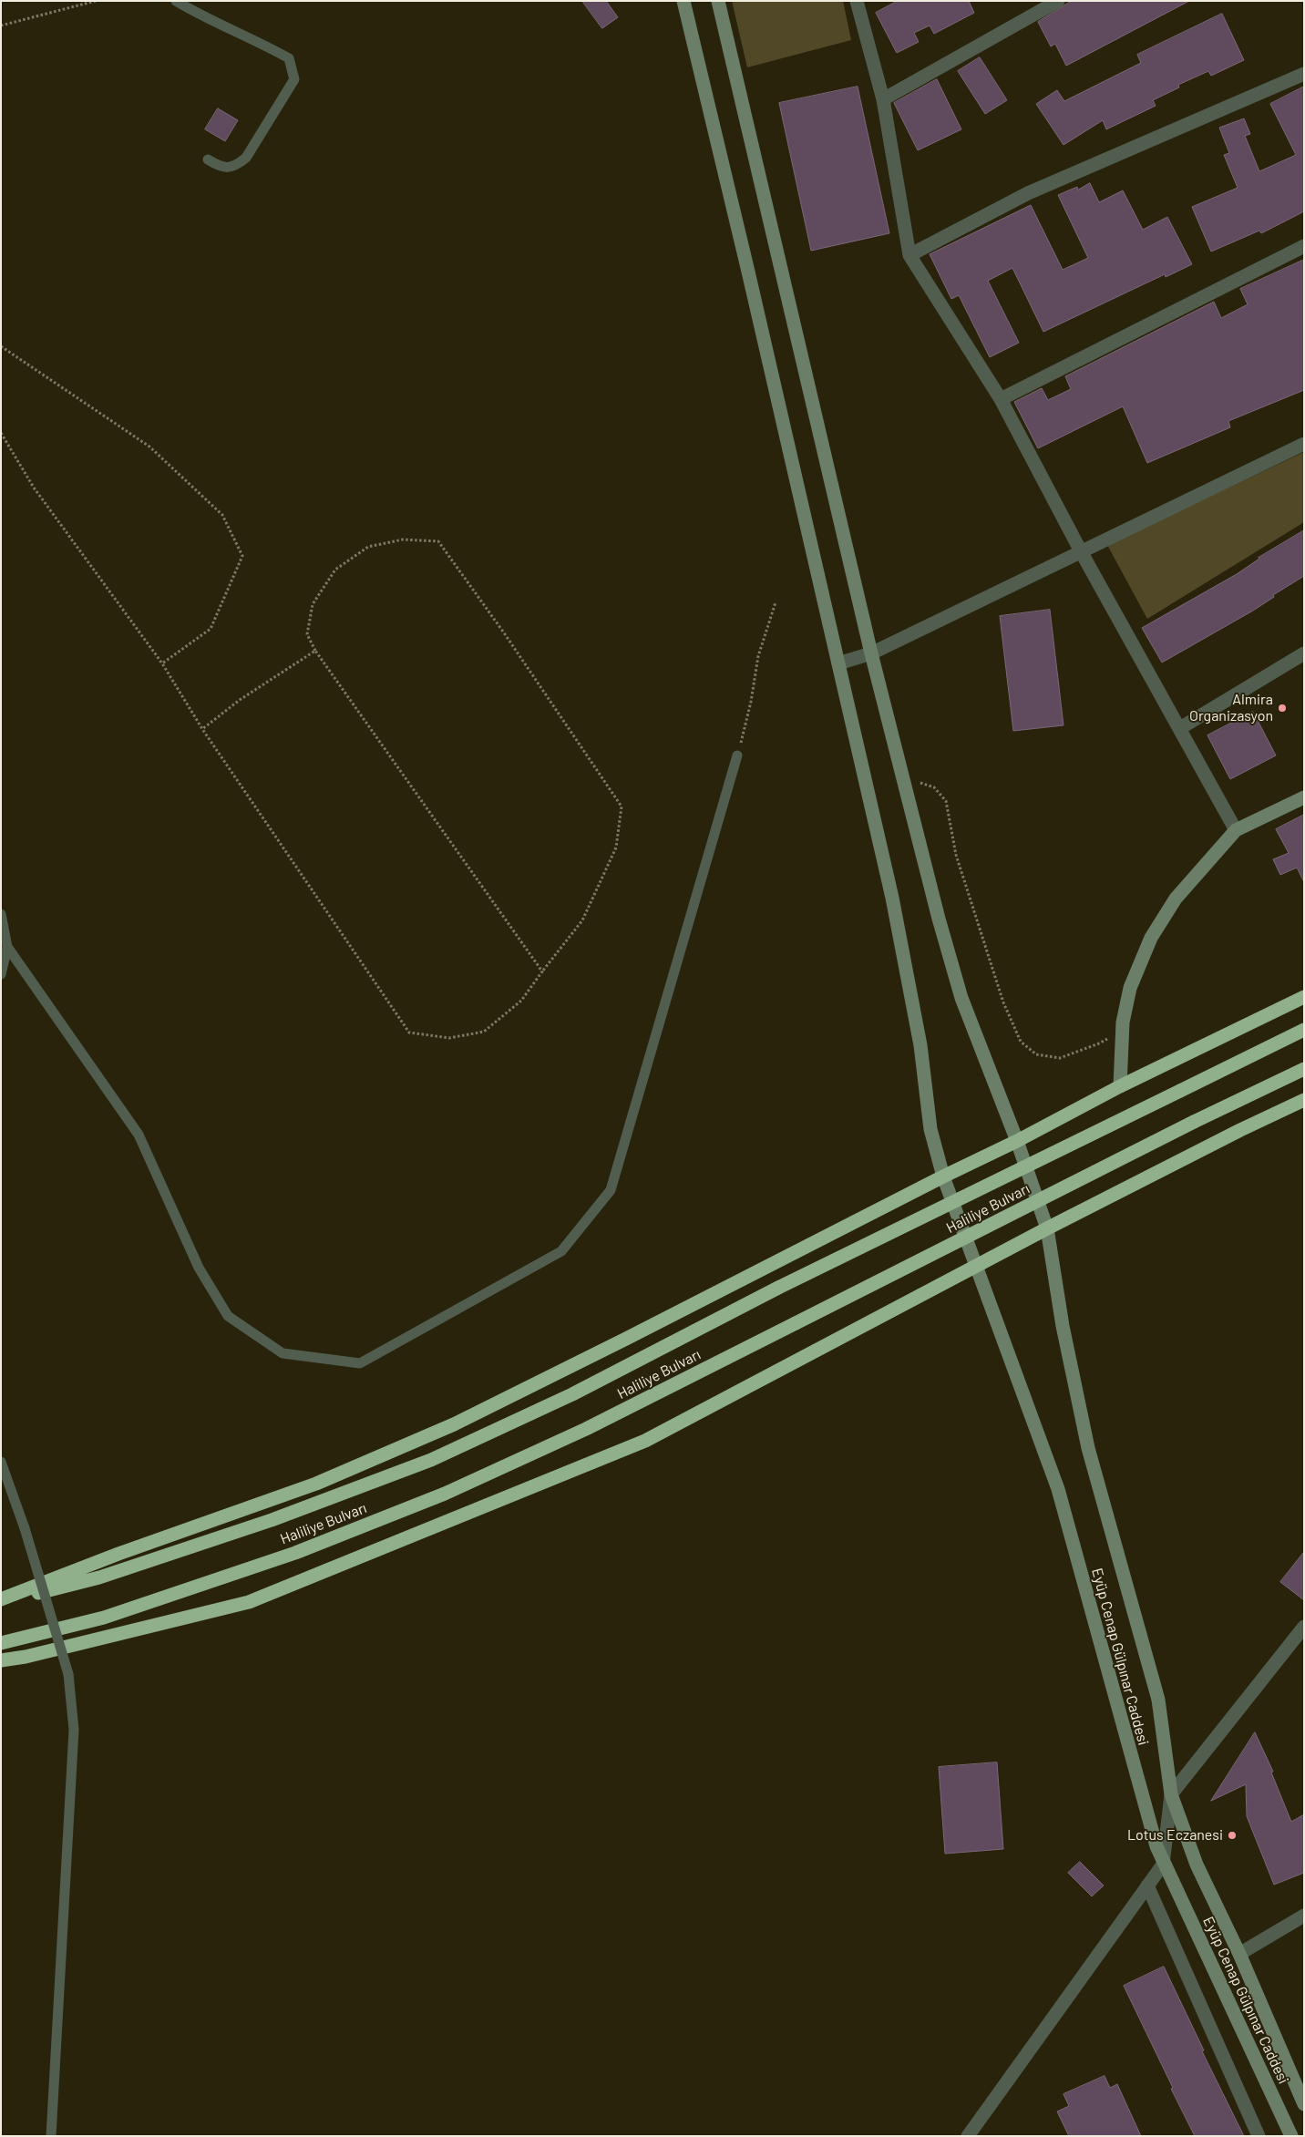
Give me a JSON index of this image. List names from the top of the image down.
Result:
{
  "streets": {
    "highway": ["Haliliye Bulvarı"],
    "main road": ["Eyüp Cenap Gülpınar Caddesi"]
  },
  "places": ["Almira Organizasyon", "Lotus Eczanesi"]
}
